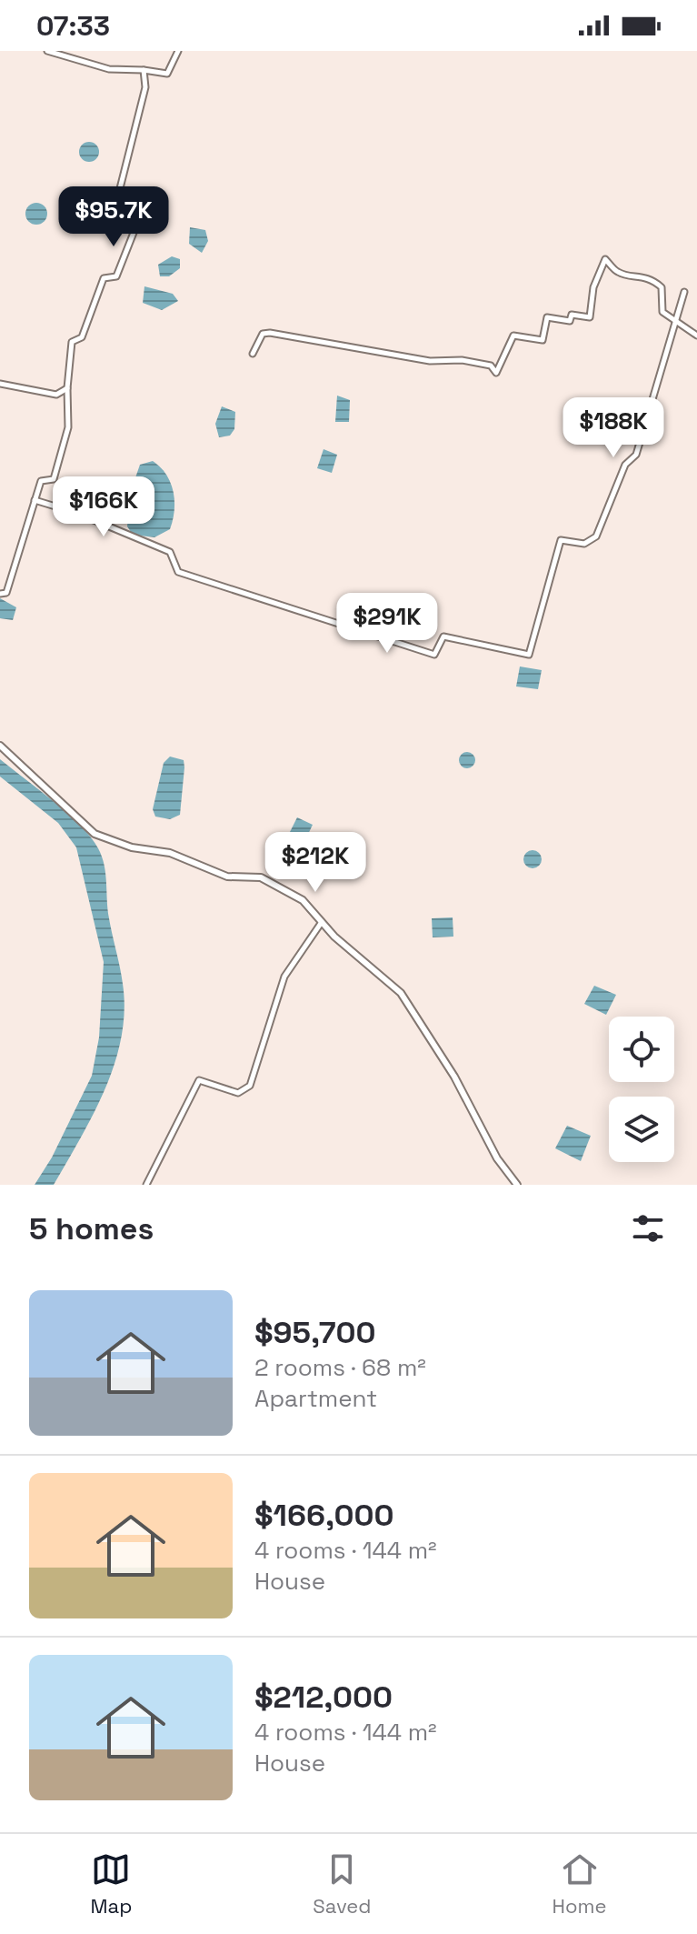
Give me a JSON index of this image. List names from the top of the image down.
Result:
{
  "page": {
    "status": "07:33",
    "price": [
      "$95.7K",
      "$188K",
      "$166K",
      "$291K",
      "$212K"
    ],
    "heading": "5 homes",
    "list": [
      {
        "name": "$95,700",
        "note": "2 rooms · 68 m² · Apartment"
      },
      {
        "name": "$166,000",
        "note": "4 rooms · 144 m² · House"
      },
      {
        "name": "$212,000",
        "note": "4 rooms · 144 m² · House"
      }
    ],
    "tabs": ["Map", "Saved", "Home"]
  }
}
